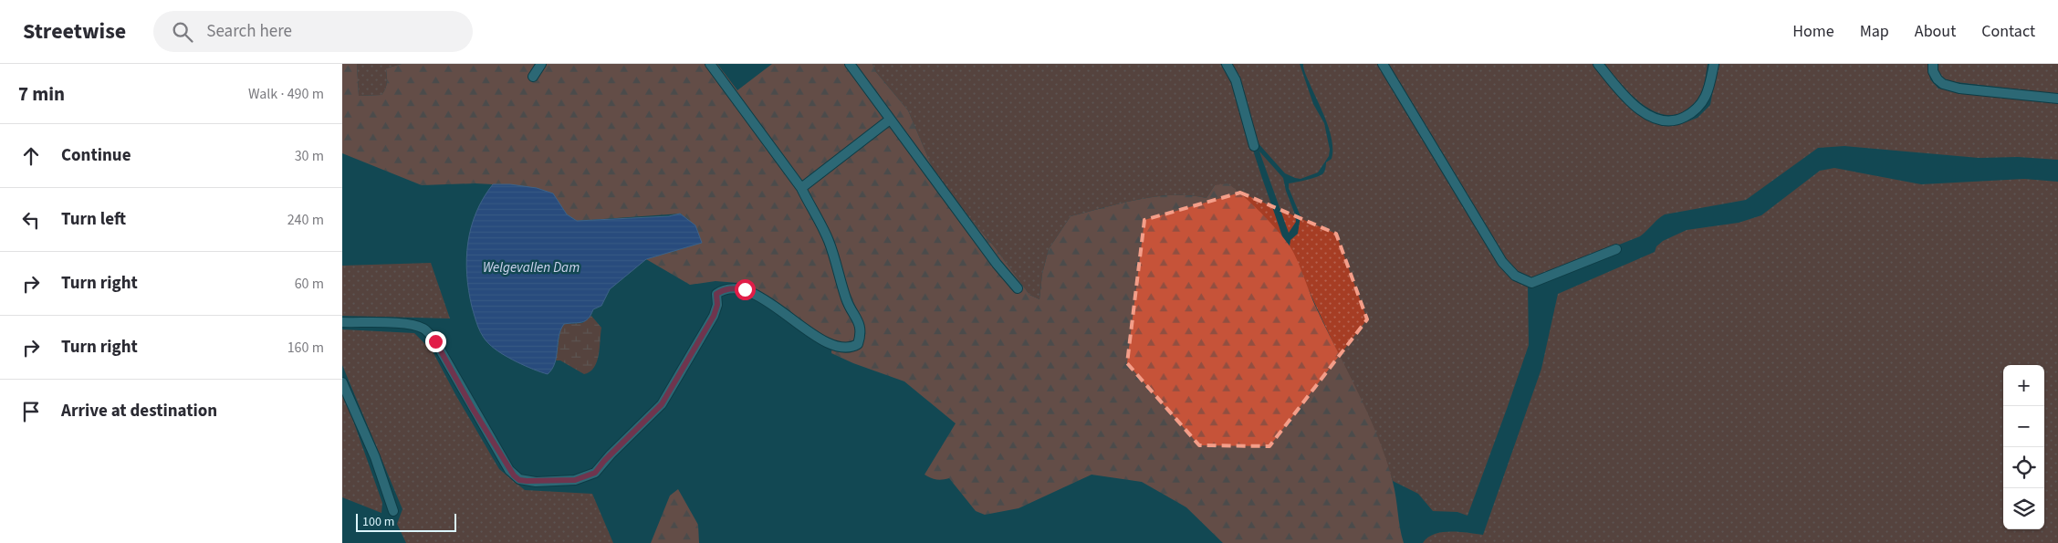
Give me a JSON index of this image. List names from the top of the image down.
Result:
{
  "water": ["Welgevallen Dam"],
  "scale_bar": "100 m",
  "page": {
    "header": "Streetwise",
    "search": "Search here",
    "nav": [
      "Home",
      "Map",
      "About",
      "Contact"
    ],
    "heading": ["7 min", "Walk · 490 m"],
    "list": [
      ["Continue", "30 m"],
      ["Turn left", "240 m"],
      ["Turn right", "60 m"],
      ["Turn right", "160 m"],
      "Arrive at destination"
    ],
    "map_buttons": ["+", "−"],
    "scale": "100 m"
  }
}
